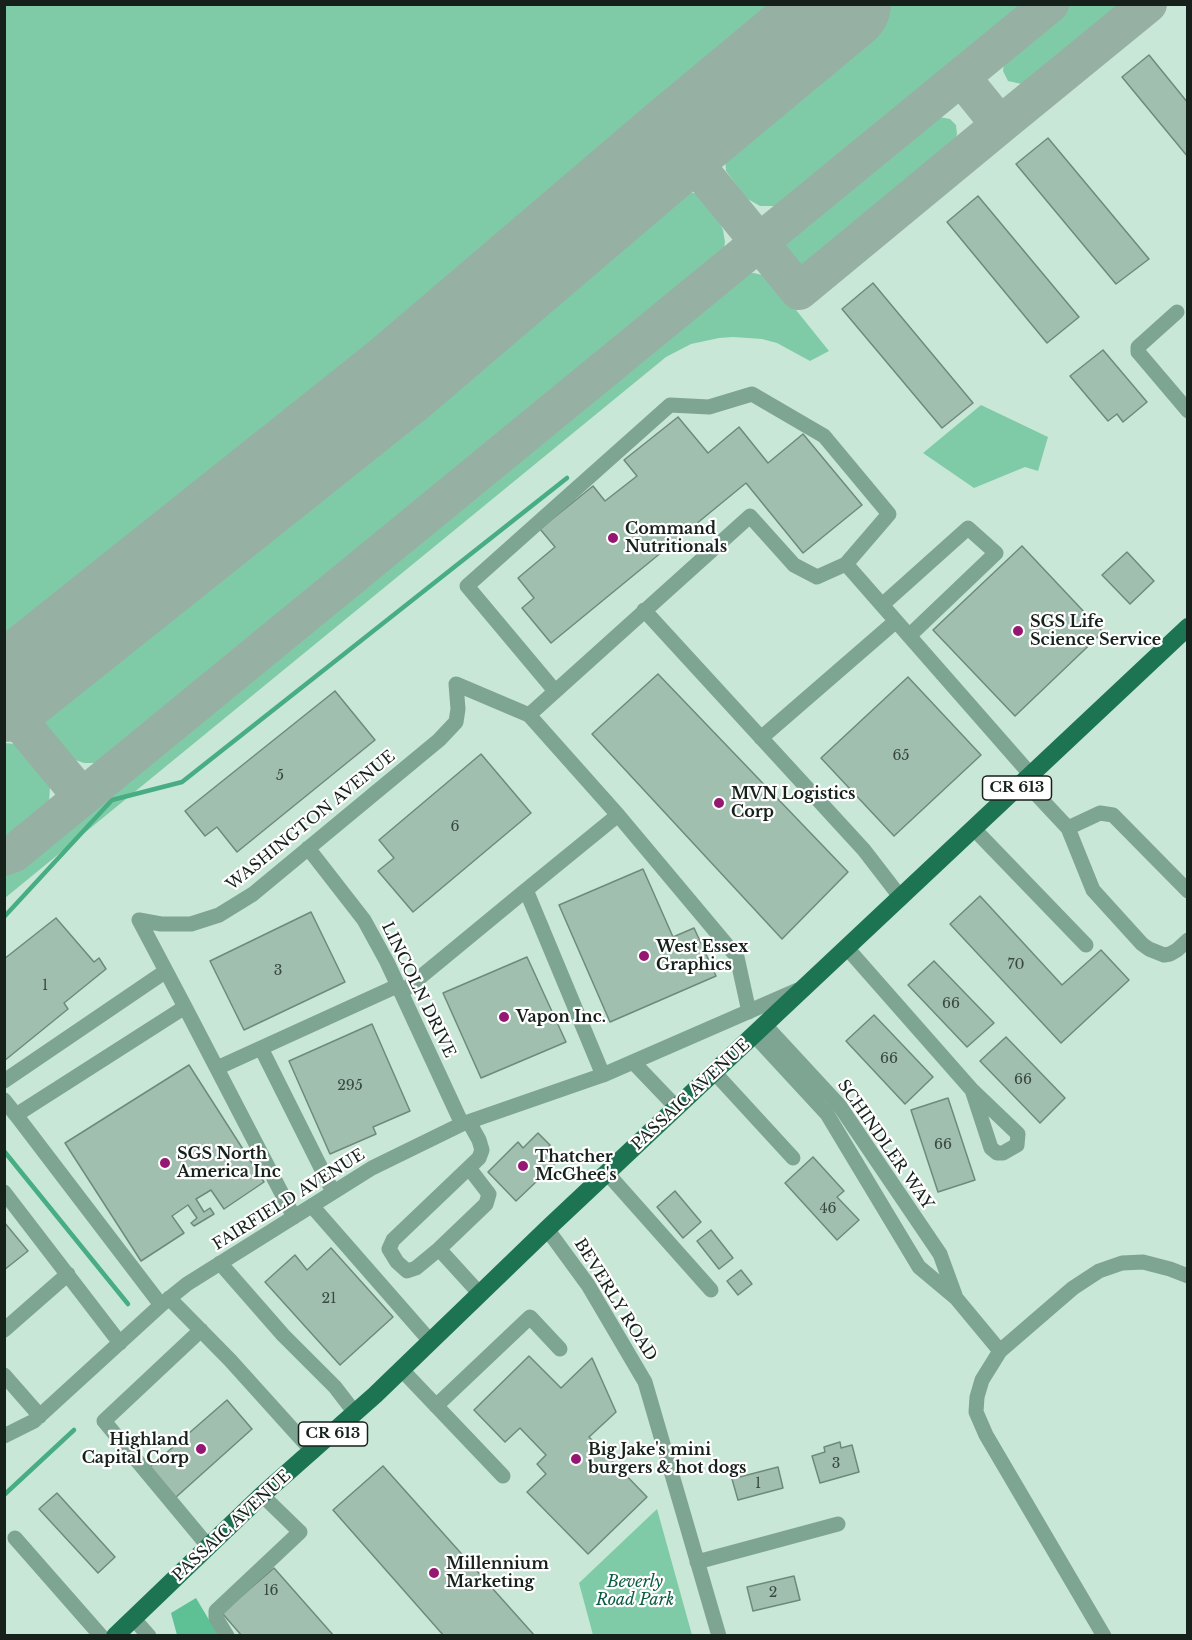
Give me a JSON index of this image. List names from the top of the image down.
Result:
{
  "streets": {
    "main road": ["CR 613", "PASSAIC AVENUE"],
    "street": [
      "WASHINGTON AVENUE",
      "LINCOLN DRIVE",
      "SCHINDLER WAY",
      "FAIRFIELD AVENUE",
      "BEVERLY ROAD"
    ]
  },
  "crossings": [
    ["WASHINGTON AVENUE", "LINCOLN DRIVE"],
    ["LINCOLN DRIVE", "FAIRFIELD AVENUE"],
    ["PASSAIC AVENUE", "SCHINDLER WAY"],
    ["PASSAIC AVENUE", "FAIRFIELD AVENUE"],
    ["PASSAIC AVENUE", "BEVERLY ROAD"]
  ],
  "parks": ["Beverly Road Park"],
  "places": [
    "Command Nutritionals",
    "SGS Life Science Service",
    "MVN Logistics Corp",
    "West Essex Graphics",
    "Vapon Inc.",
    "SGS North America Inc",
    "Thatcher McGhee's",
    "Highland Capital Corp",
    "Big Jake's mini burgers & hot dogs",
    "Millennium Marketing"
  ],
  "house_numbers": [
    "65",
    "5",
    "6",
    "70",
    "3",
    "1",
    "66",
    "66",
    "66",
    "295",
    "66",
    "46",
    "21",
    "3",
    "1",
    "16",
    "2"
  ]
}
